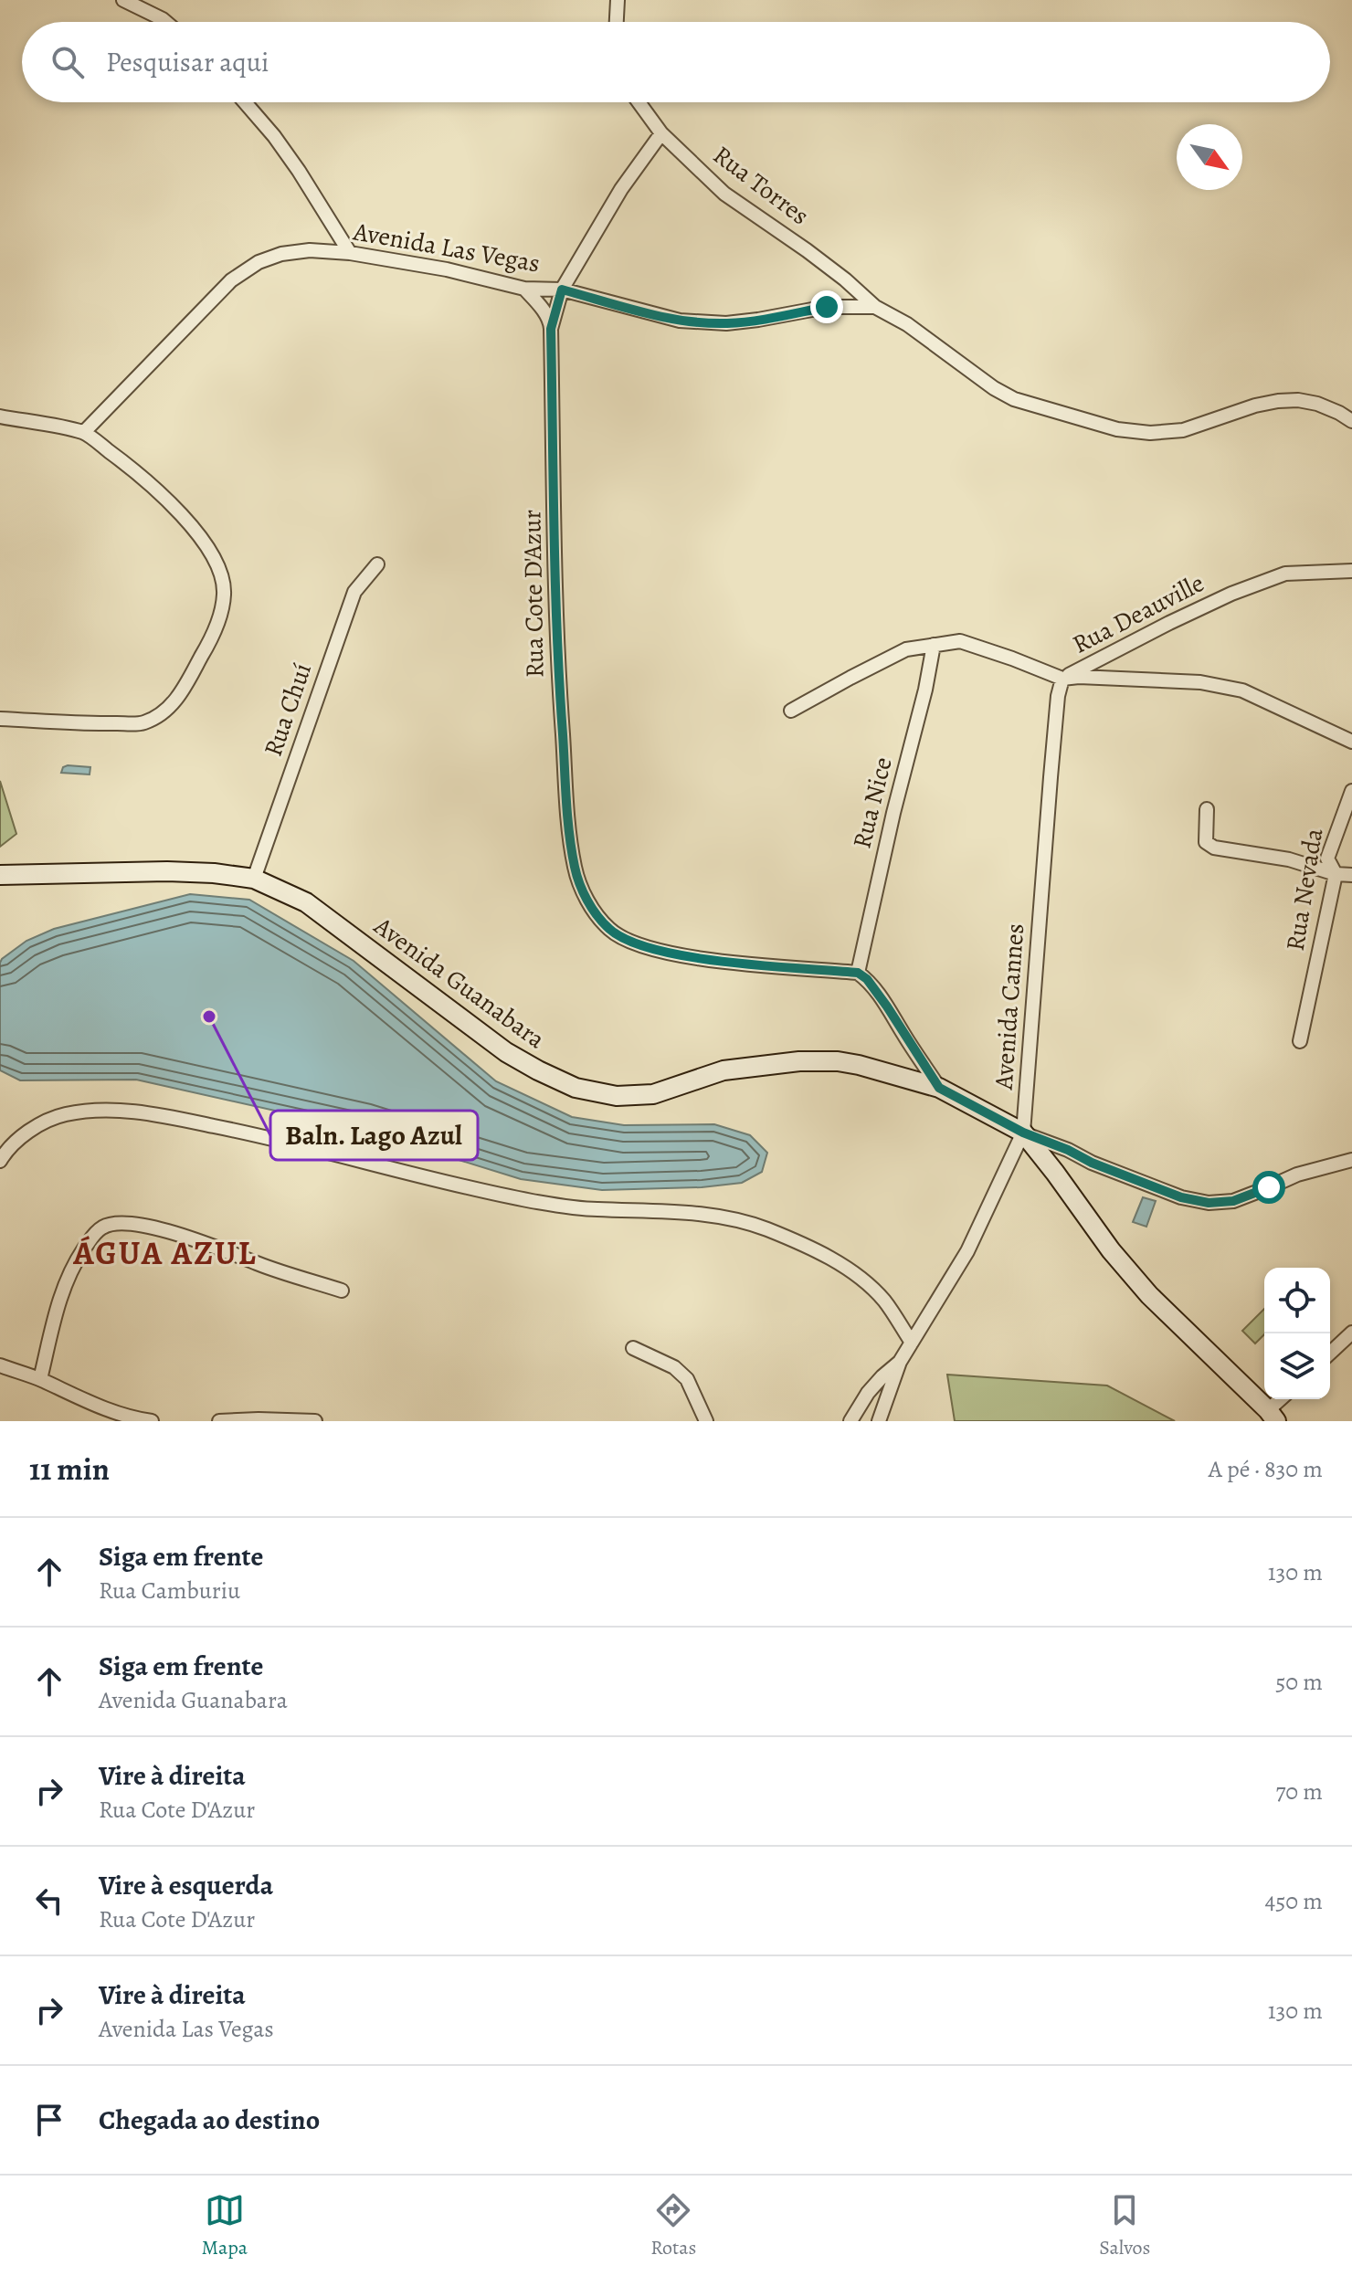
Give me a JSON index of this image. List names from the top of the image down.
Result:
{
  "streets": {
    "street": [
      "Rua Torres",
      "Avenida Las Vegas",
      "Rua Cote D'Azur",
      "Rua Deauville",
      "Rua Chuí",
      "Rua Nice",
      "Rua Nevada",
      "Avenida Guanabara",
      "Avenida Cannes"
    ]
  },
  "crossings": [
    ["Rua Torres", "Avenida Las Vegas"],
    ["Rua Torres", "Rua Cote D'Azur"],
    ["Avenida Las Vegas", "Rua Cote D'Azur"],
    ["Rua Cote D'Azur", "Rua Nice"],
    ["Rua Deauville", "Rua Nice"],
    ["Rua Deauville", "Avenida Cannes"],
    ["Rua Chuí", "Avenida Guanabara"],
    ["Avenida Guanabara", "Avenida Cannes"]
  ],
  "districts": ["ÁGUA AZUL"],
  "places": ["Baln. Lago Azul"],
  "north": "bottom right",
  "page": {
    "search": "Pesquisar aqui",
    "heading": ["11 min", "A pé · 830 m"],
    "list": [
      ["Siga em frente", "Rua Camburiu", "130 m"],
      ["Siga em frente", "Avenida Guanabara", "50 m"],
      ["Vire à direita", "Rua Cote D'Azur", "70 m"],
      ["Vire à esquerda", "Rua Cote D'Azur", "450 m"],
      ["Vire à direita", "Avenida Las Vegas", "130 m"],
      "Chegada ao destino"
    ],
    "nav": ["Mapa", "Rotas", "Salvos"]
  }
}
